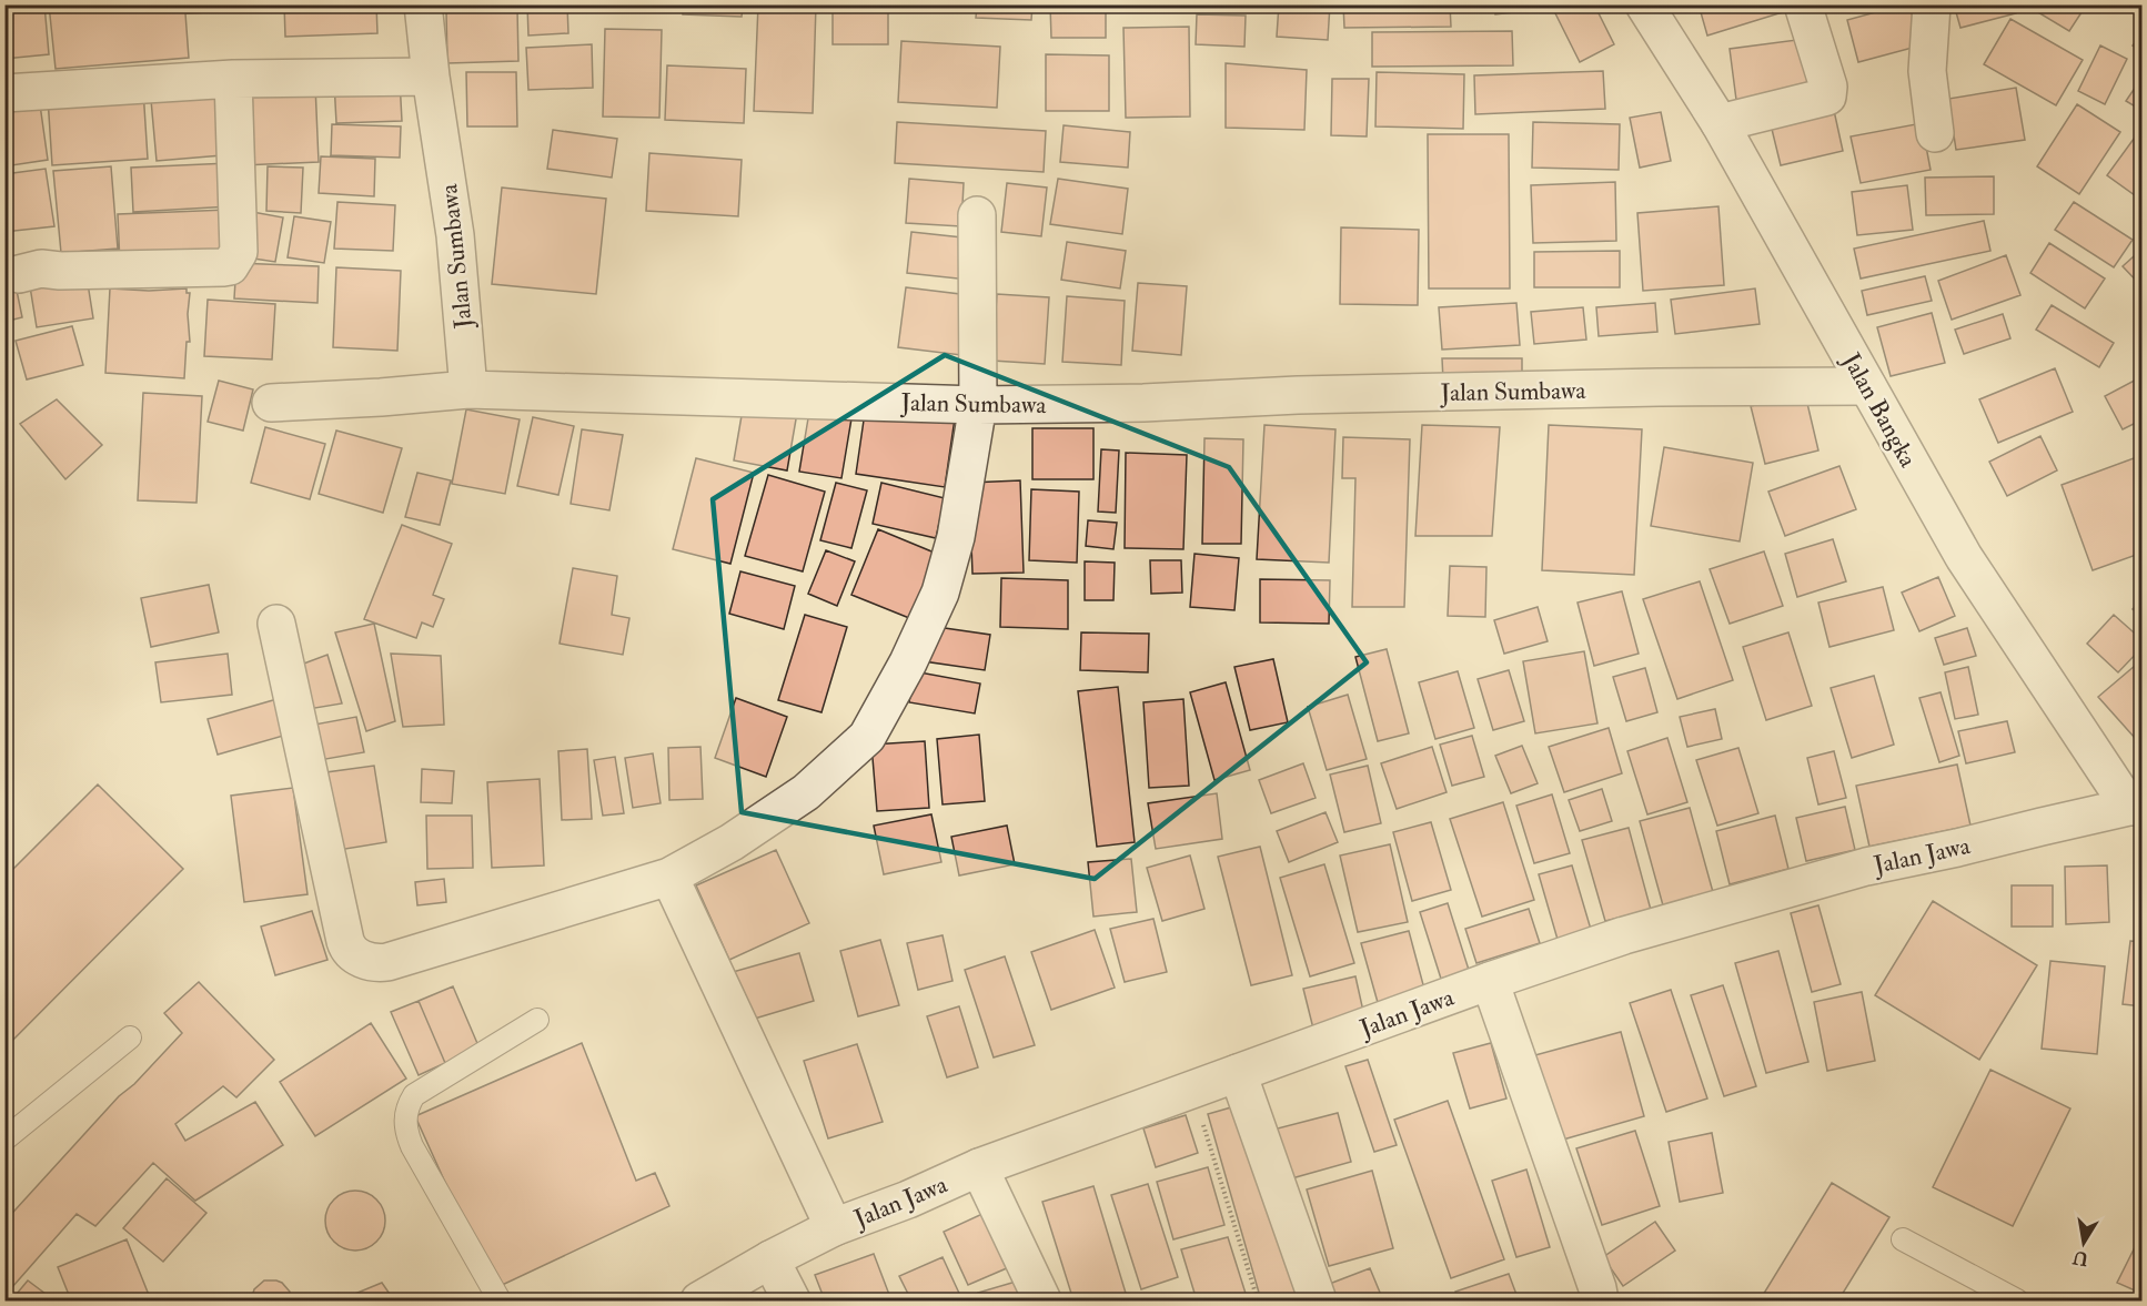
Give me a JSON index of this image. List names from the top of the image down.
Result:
{
  "streets": {
    "street": ["Jalan Sumbawa", "Jalan Bangka", "Jalan Jawa"]
  },
  "crossings": [
    ["Jalan Sumbawa", "Jalan Bangka"],
    ["Jalan Bangka", "Jalan Jawa"]
  ],
  "north": "bottom"
}
